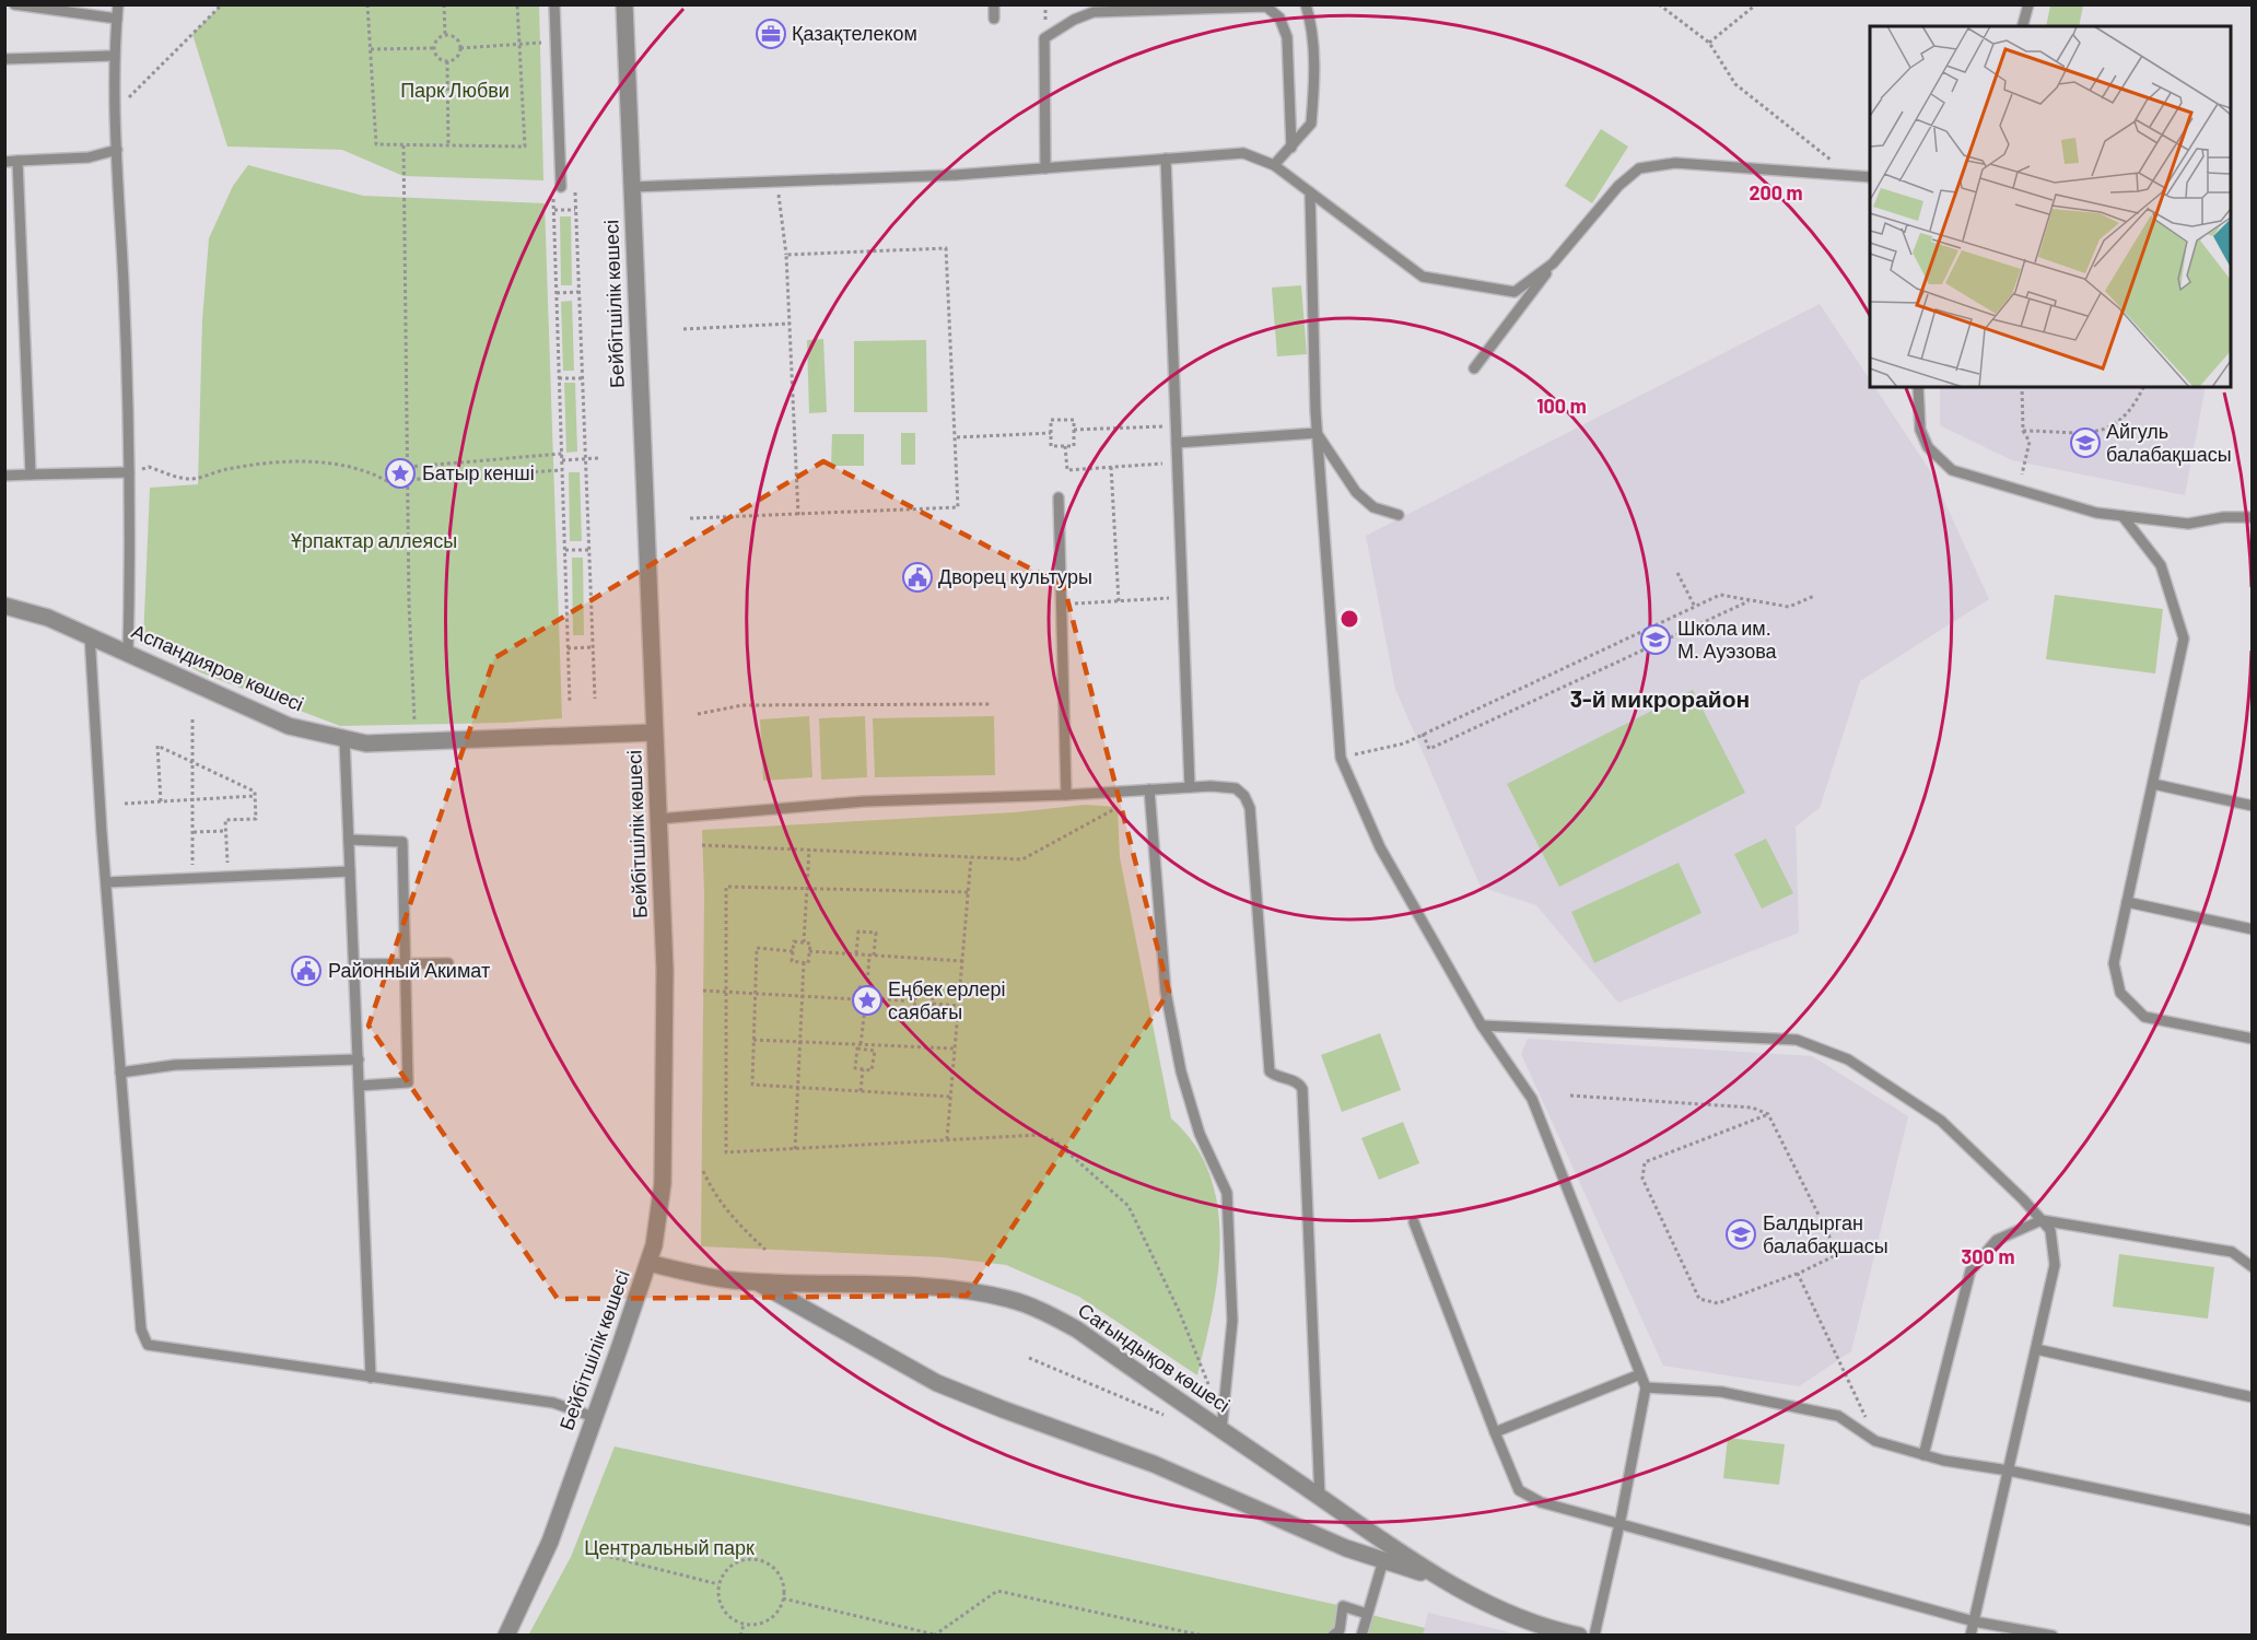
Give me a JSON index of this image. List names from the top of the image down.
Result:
{
  "streets": {
    "street": ["Бейбітшілік көшесі", "Аспандияров көшесі", "Сағындықов көшесі"]
  },
  "crossings": [
    ["Бейбітшілік көшесі", "Аспандияров көшесі"],
    ["Бейбітшілік көшесі", "Сағындықов көшесі"]
  ],
  "districts": ["3-й микрорайон"],
  "parks": ["Парк Любви", "Ұрпактар аллеясы", "Центральный парк"],
  "places": {
    "office": ["Қазақтелеком"],
    "school or university": ["Айгуль балабақшасы", "Школа им. М. Ауэзова", "Балдырган балабақшасы"],
    "place": ["Батыр кенші", "Еңбек ерлері саябағы"],
    "public building": ["Дворец культуры", "Районный Акимат"]
  },
  "rings": ["200 m", "100 m", "300 m"]
}
